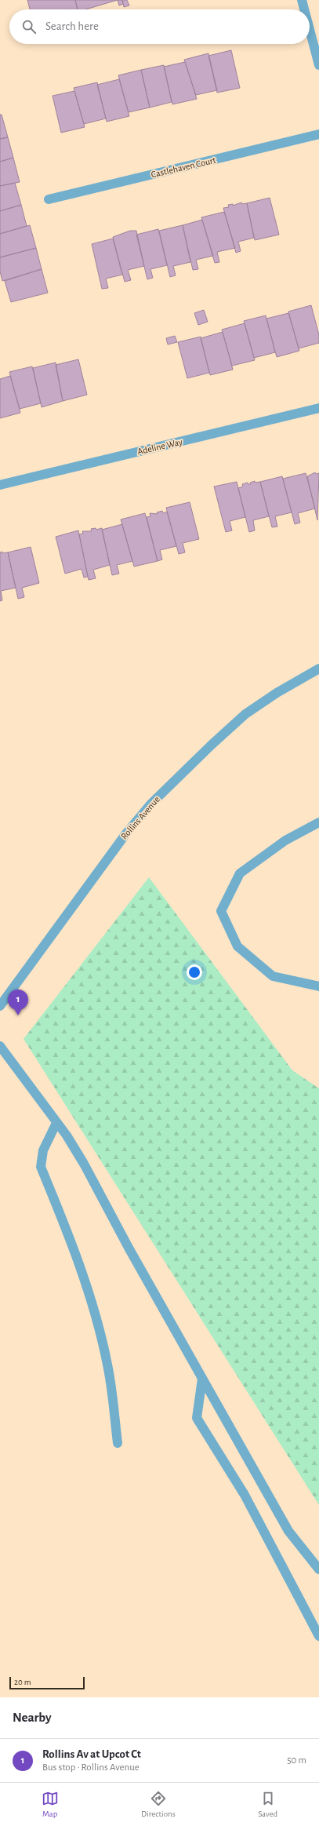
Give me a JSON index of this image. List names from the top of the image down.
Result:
{
  "streets": {
    "street": ["Castlehaven Court", "Adeline Way", "Rollins Avenue"]
  },
  "scale_bar": "20 m",
  "page": {
    "search": "Search here",
    "pins": "1",
    "scale": "20 m",
    "heading": "Nearby",
    "list": [
      {
        "mark": "1",
        "name": "Rollins Av at Upcot Ct",
        "note": "Bus stop · Rollins Avenue",
        "value": "50 m"
      }
    ],
    "nav": ["Map", "Directions", "Saved"]
  }
}
